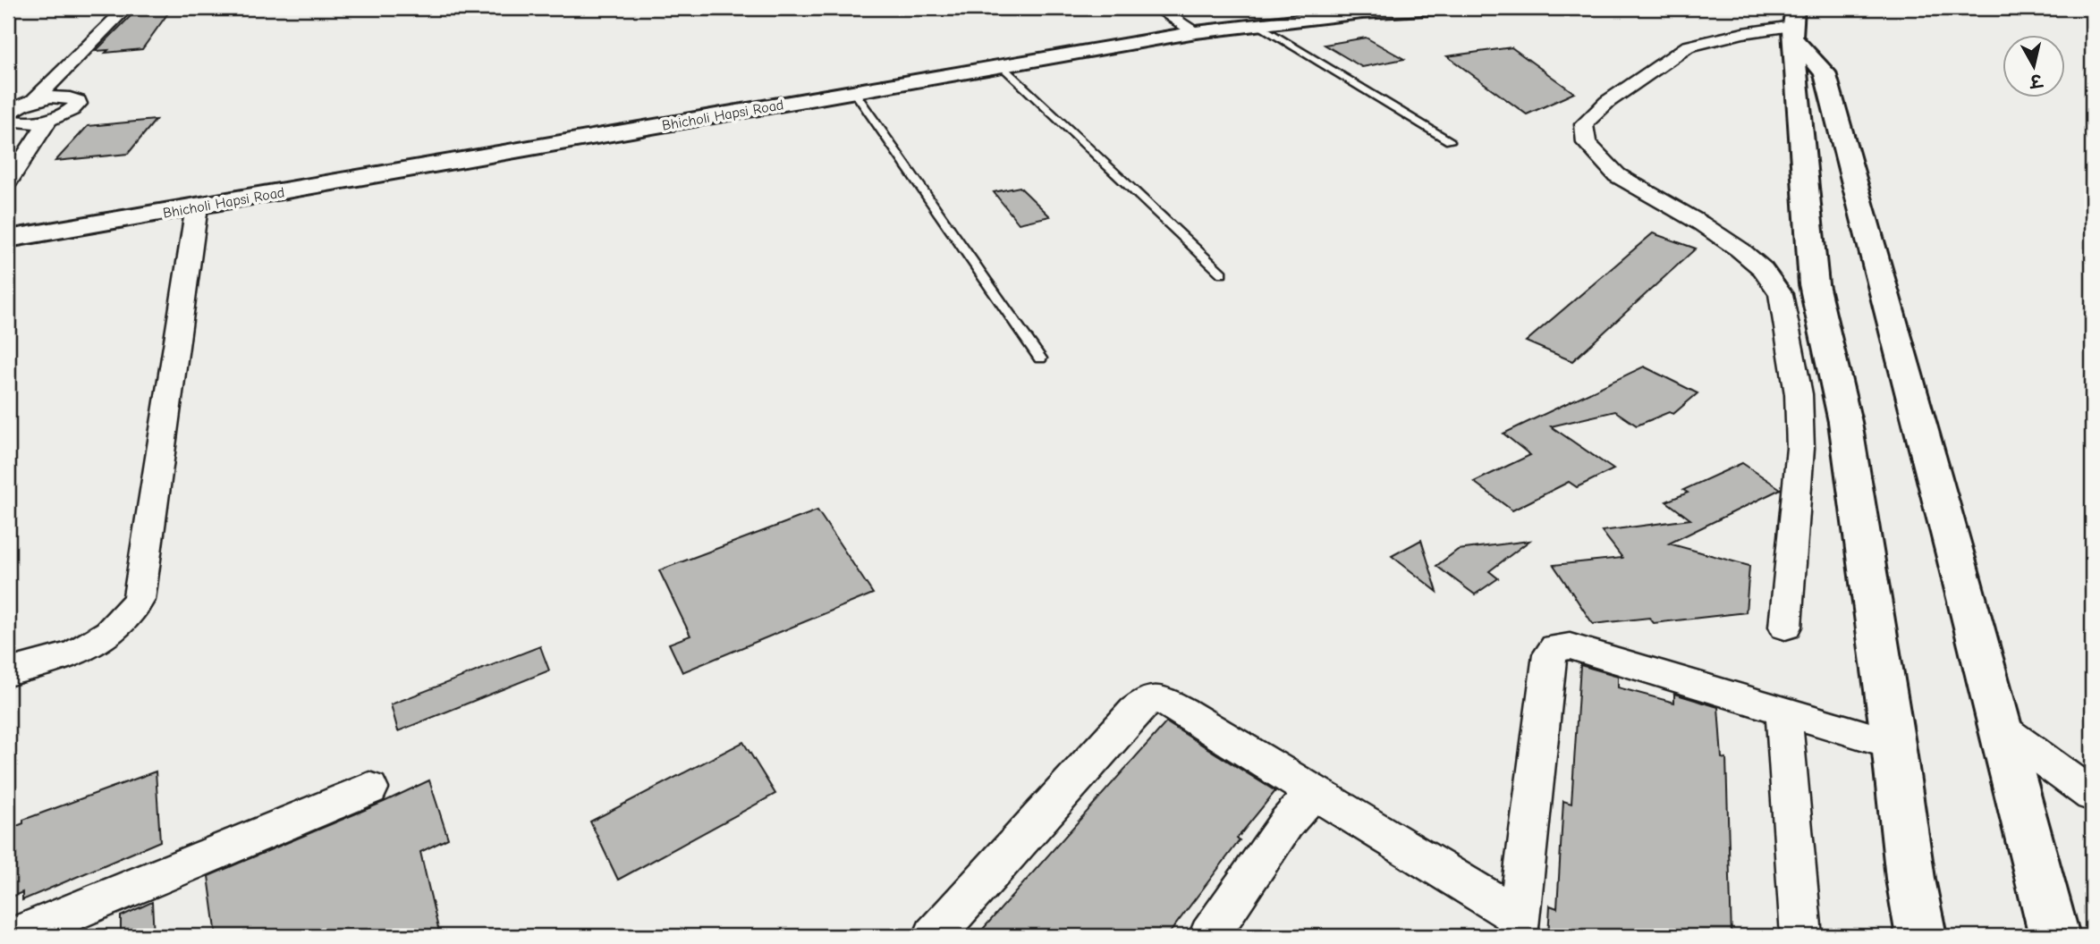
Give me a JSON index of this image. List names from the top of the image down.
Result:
{
  "streets": {
    "street": ["Bhicholi Hapsi Road"]
  },
  "north": "bottom"
}
